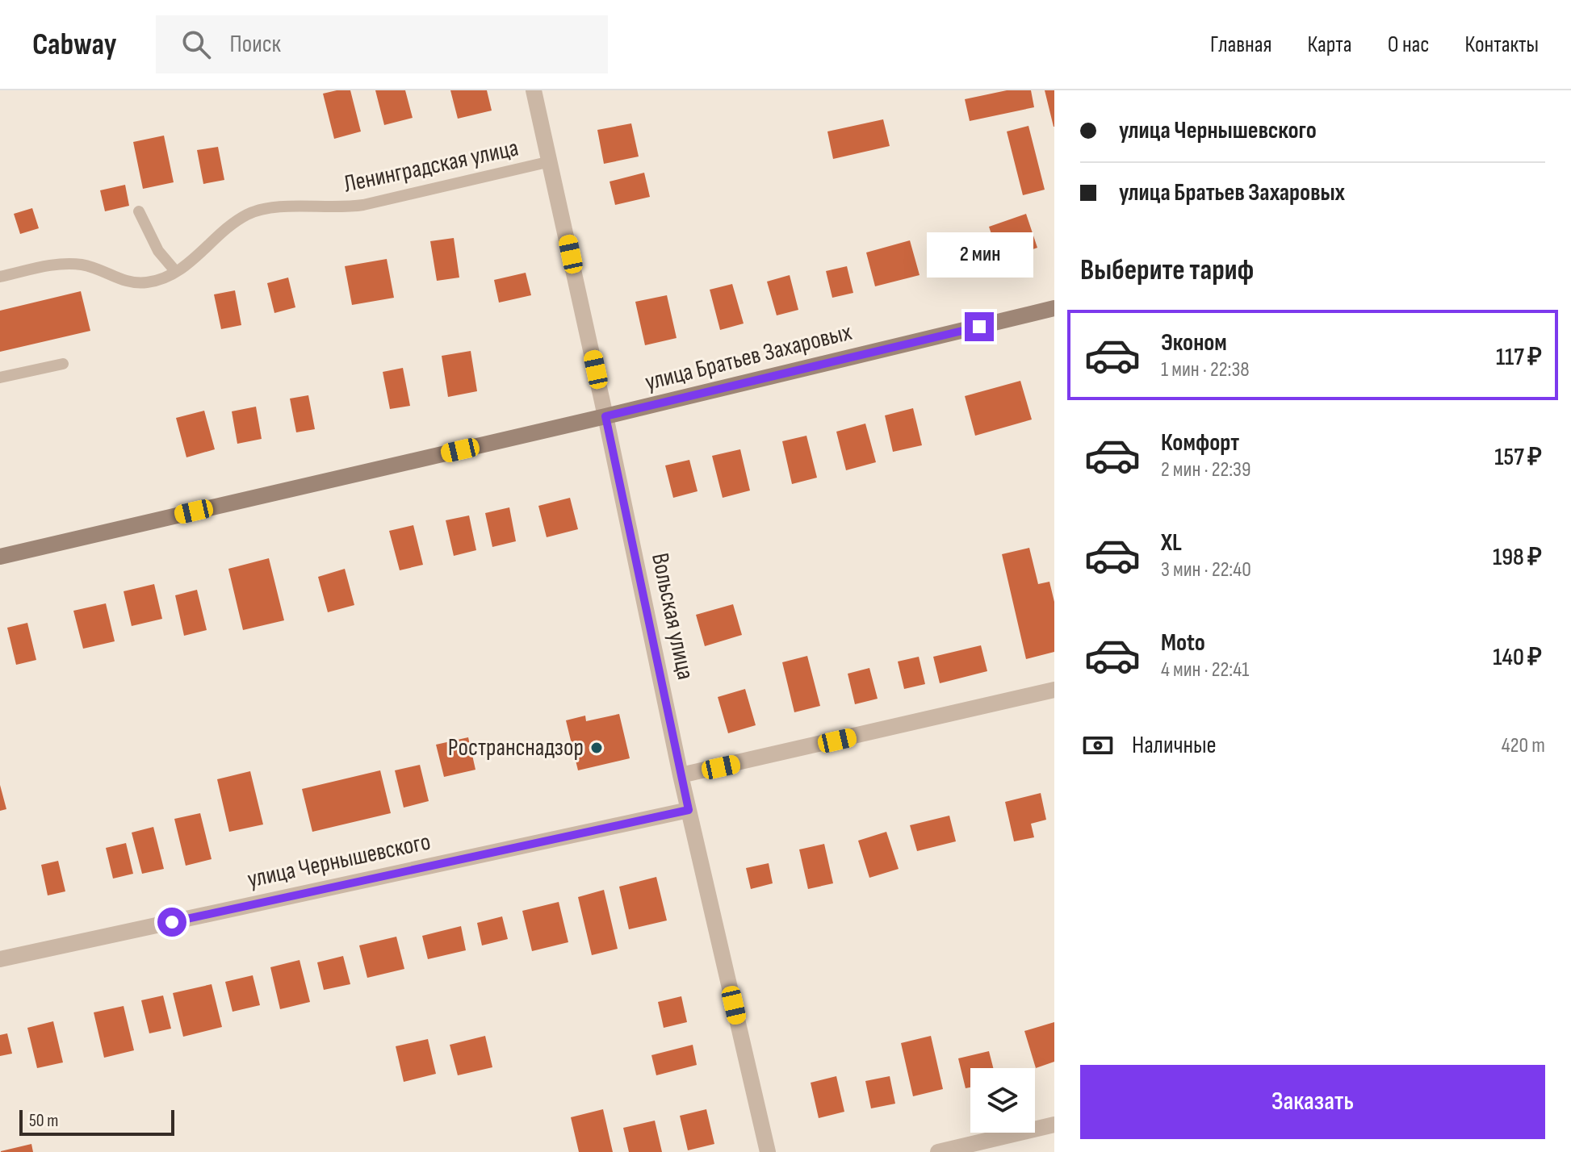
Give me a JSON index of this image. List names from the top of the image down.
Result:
{
  "streets": {
    "main road": ["улица Братьев Захаровых"],
    "street": ["Вольская улица", "улица Чернышевского"],
    "lane": ["Ленинградская улица"]
  },
  "crossings": [
    ["Ленинградская улица", "Вольская улица"],
    ["улица Братьев Захаровых", "Вольская улица"],
    ["Вольская улица", "улица Чернышевского"]
  ],
  "places": ["Ространснадзор"],
  "scale_bar": "50 m",
  "page": {
    "header": "Cabway",
    "search": "Поиск",
    "nav": [
      "Главная",
      "Карта",
      "О нас",
      "Контакты"
    ],
    "banner": ["улица Чернышевского", "улица Братьев Захаровых"],
    "bubble": "2 мин",
    "heading": "Выберите тариф",
    "list": [
      {
        "name": "Эконом",
        "note": "1 мин · 22:38",
        "value": "117 ₽"
      },
      {
        "name": "Комфорт",
        "note": "2 мин · 22:39",
        "value": "157 ₽"
      },
      {
        "name": "XL",
        "note": "3 мин · 22:40",
        "value": "198 ₽"
      },
      {
        "name": "Moto",
        "note": "4 мин · 22:41",
        "value": "140 ₽"
      }
    ],
    "pay": ["Наличные", "420 m"],
    "buttons": "Заказать",
    "scale": "50 m"
  }
}
